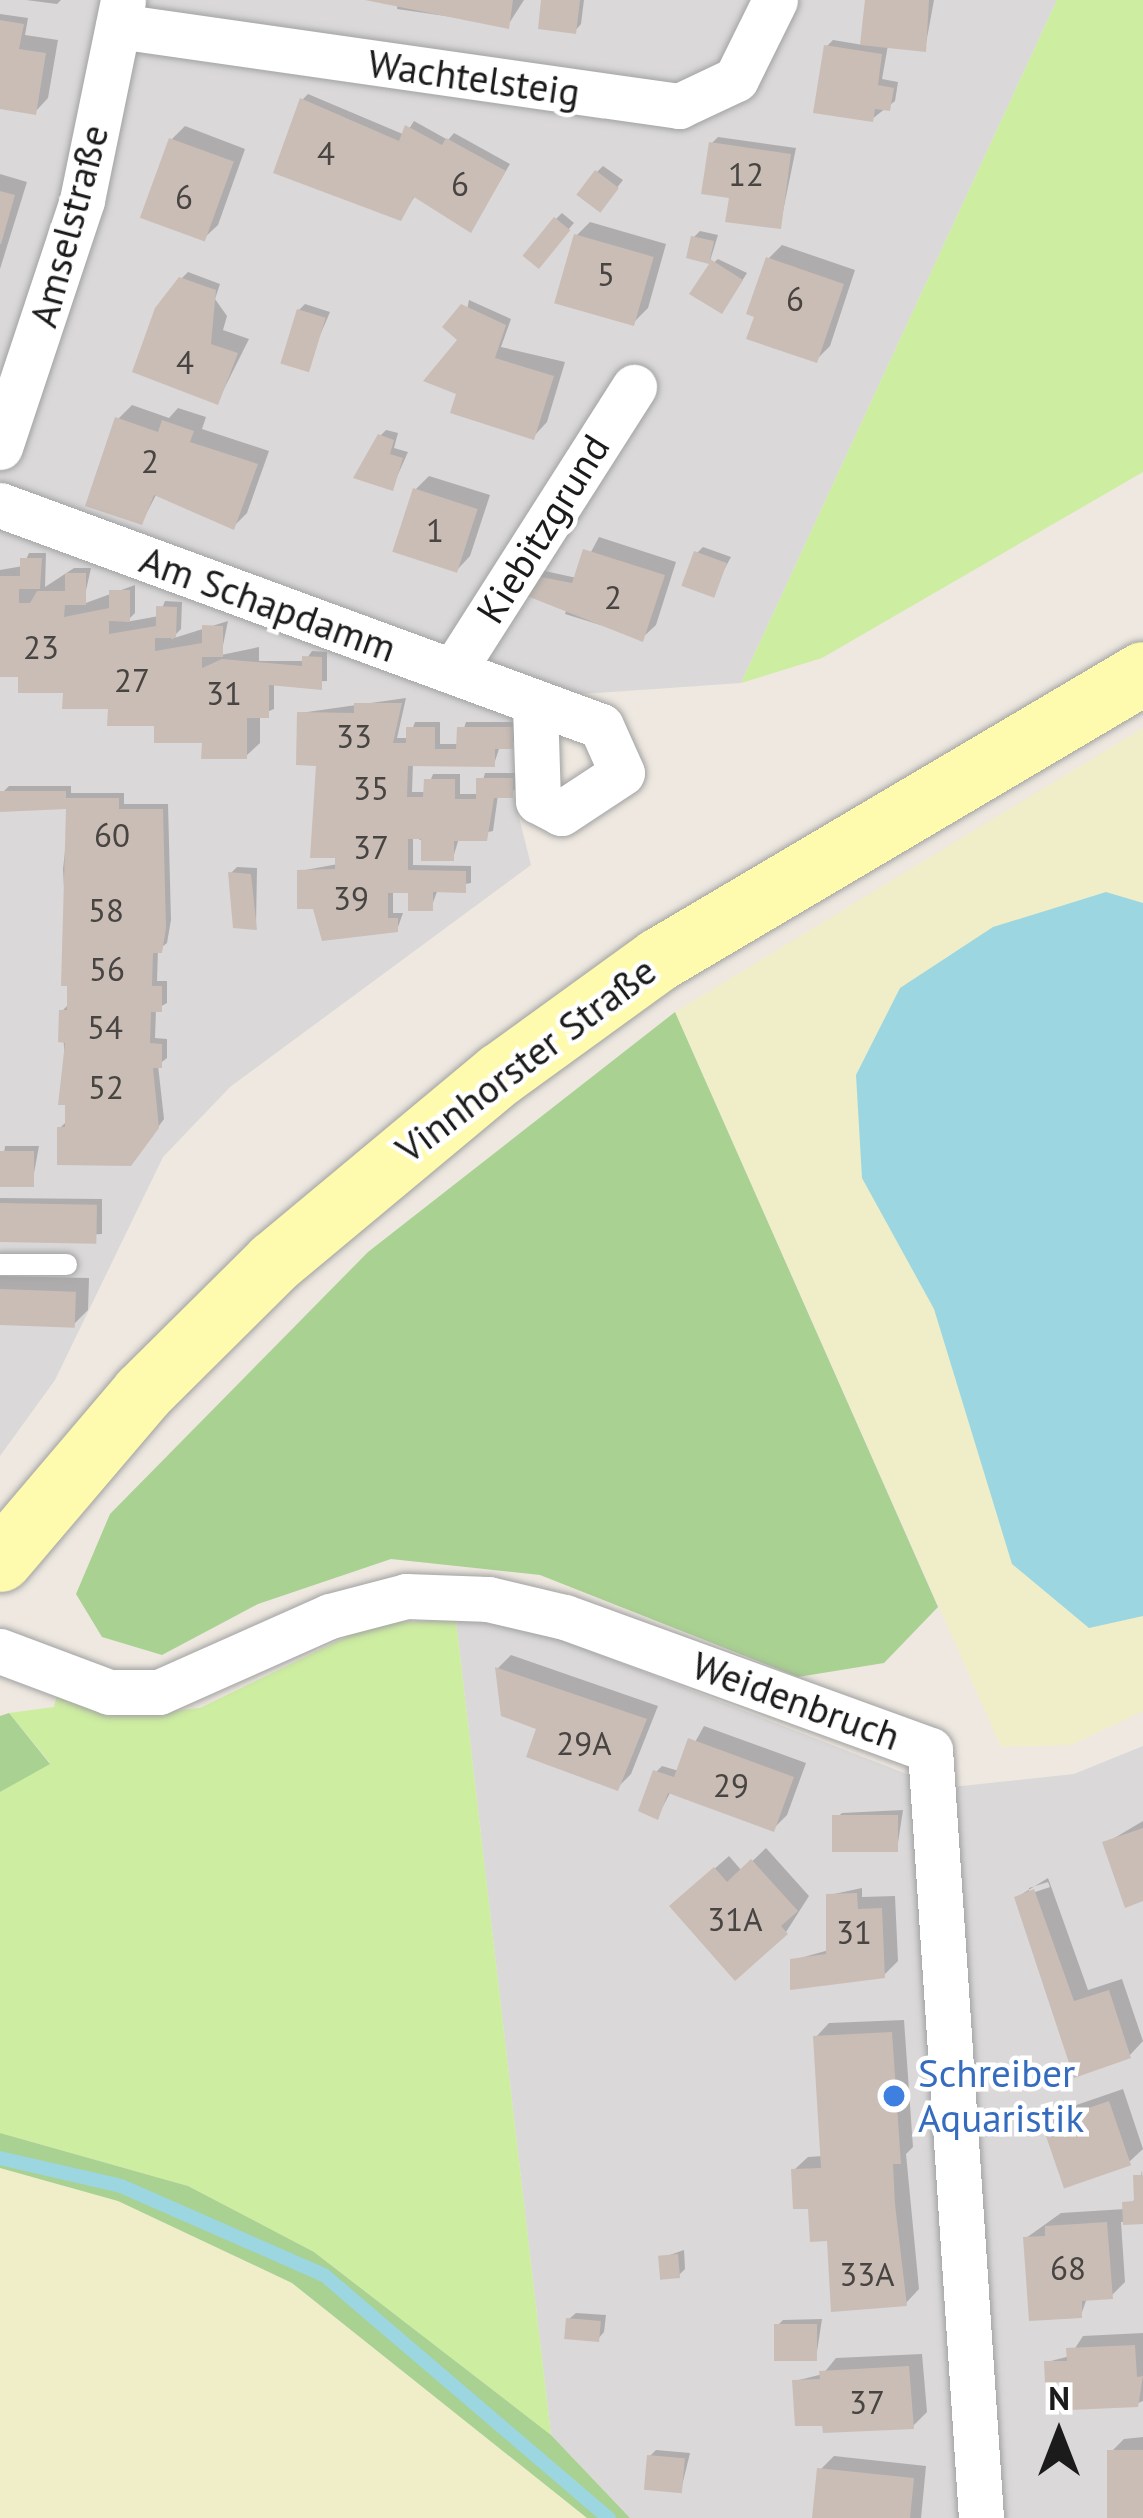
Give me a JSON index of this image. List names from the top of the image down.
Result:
{
  "streets": {
    "street": [
      "Wachtelsteig",
      "Amselstraße",
      "Kiebitzgrund",
      "Am Schapdamm",
      "Vinnhorster Straße",
      "Weidenbruch"
    ]
  },
  "crossings": [
    ["Wachtelsteig", "Amselstraße"],
    ["Kiebitzgrund", "Am Schapdamm"]
  ],
  "places": ["Schreiber Aquaristik"],
  "house_numbers": [
    "4",
    "12",
    "6",
    "6",
    "5",
    "6",
    "4",
    "2",
    "1",
    "2",
    "23",
    "27",
    "31",
    "33",
    "35",
    "60",
    "37",
    "39",
    "58",
    "56",
    "54",
    "52",
    "29A",
    "29",
    "31A",
    "31",
    "68",
    "33A",
    "37"
  ],
  "north": "top"
}
